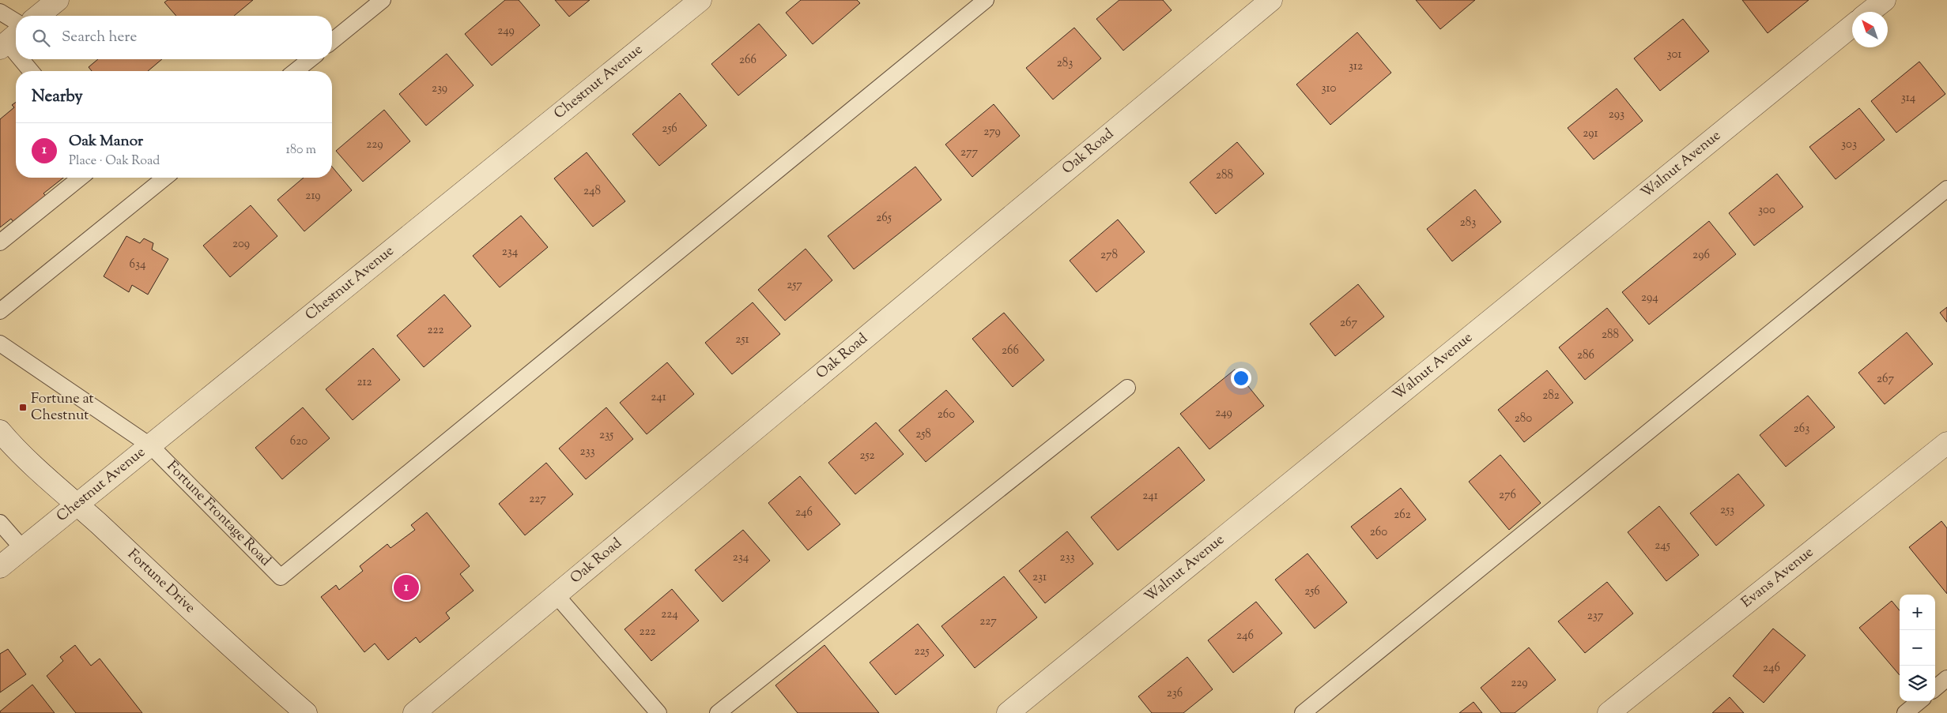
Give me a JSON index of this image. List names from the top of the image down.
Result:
{
  "streets": {
    "street": [
      "Chestnut Avenue",
      "Oak Road",
      "Walnut Avenue",
      "Evans Avenue",
      "Fortune Drive"
    ],
    "lane": ["Fortune Frontage Road"]
  },
  "crossings": [
    ["Chestnut Avenue", "Fortune Frontage Road"],
    ["Chestnut Avenue", "Fortune Drive"]
  ],
  "places": {
    "transit": ["Fortune at Chestnut"]
  },
  "house_numbers": [
    "249",
    "301",
    "266",
    "283",
    "312",
    "239",
    "310",
    "314",
    "293",
    "256",
    "279",
    "291",
    "229",
    "303",
    "277",
    "288",
    "248",
    "219",
    "300",
    "265",
    "283",
    "209",
    "234",
    "278",
    "296",
    "634",
    "257",
    "294",
    "267",
    "222",
    "288",
    "251",
    "266",
    "286",
    "267",
    "212",
    "282",
    "241",
    "249",
    "260",
    "280",
    "263",
    "258",
    "235",
    "620",
    "233",
    "252",
    "276",
    "241",
    "227",
    "253",
    "246",
    "262",
    "260",
    "245",
    "234",
    "233",
    "231",
    "256",
    "224",
    "237",
    "227",
    "222",
    "246",
    "225",
    "246",
    "229",
    "236"
  ],
  "north": "top left",
  "page": {
    "search": "Search here",
    "heading": "Nearby",
    "list": [
      {
        "mark": "1",
        "name": "Oak Manor",
        "note": "Place · Oak Road",
        "value": "180 m"
      }
    ],
    "pins": "1",
    "map_buttons": ["+", "−"]
  }
}
